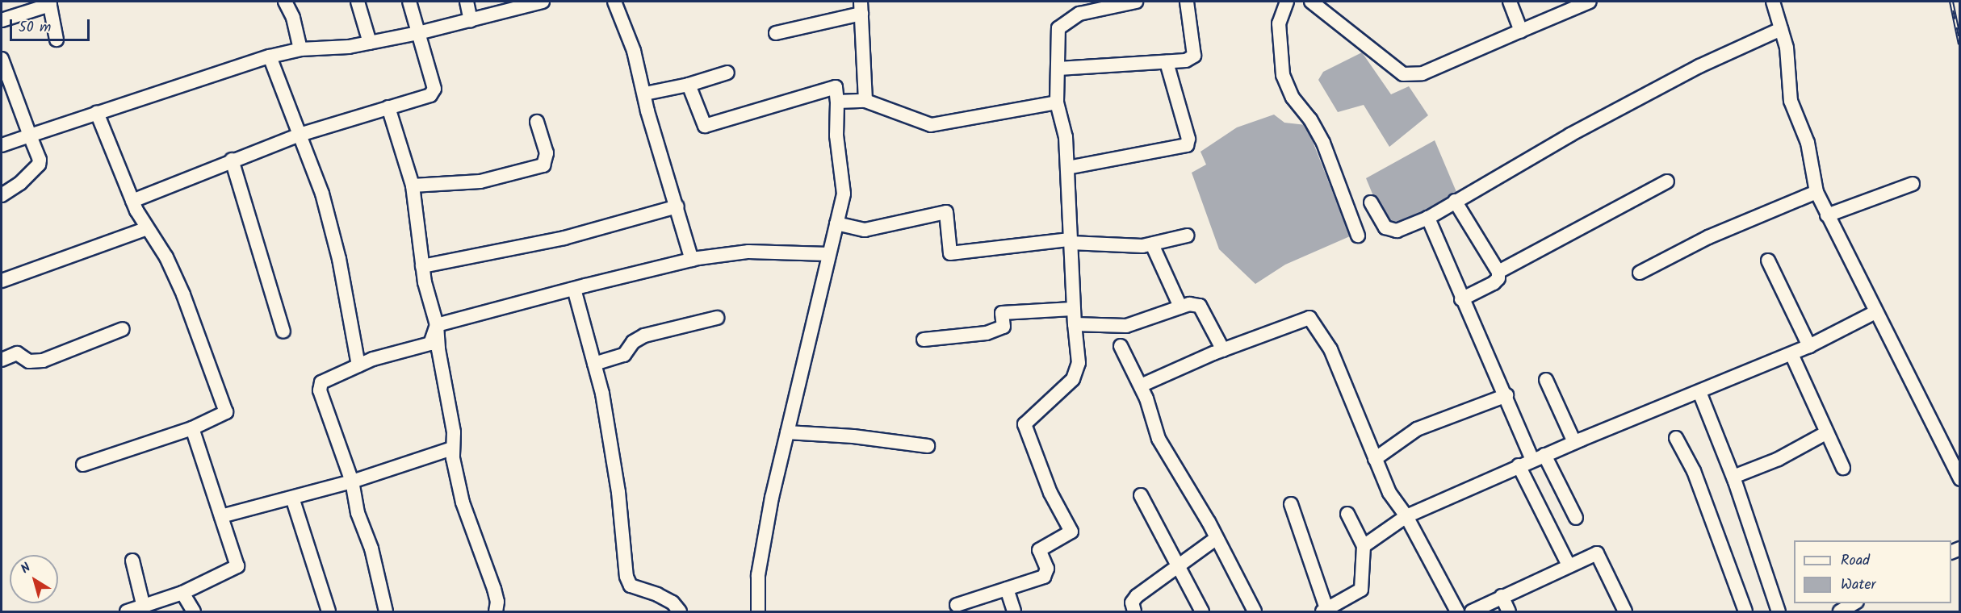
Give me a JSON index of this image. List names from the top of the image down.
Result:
{
  "legend": ["Road", "Water"],
  "scale_bar": "50 m",
  "north": "top left"
}
